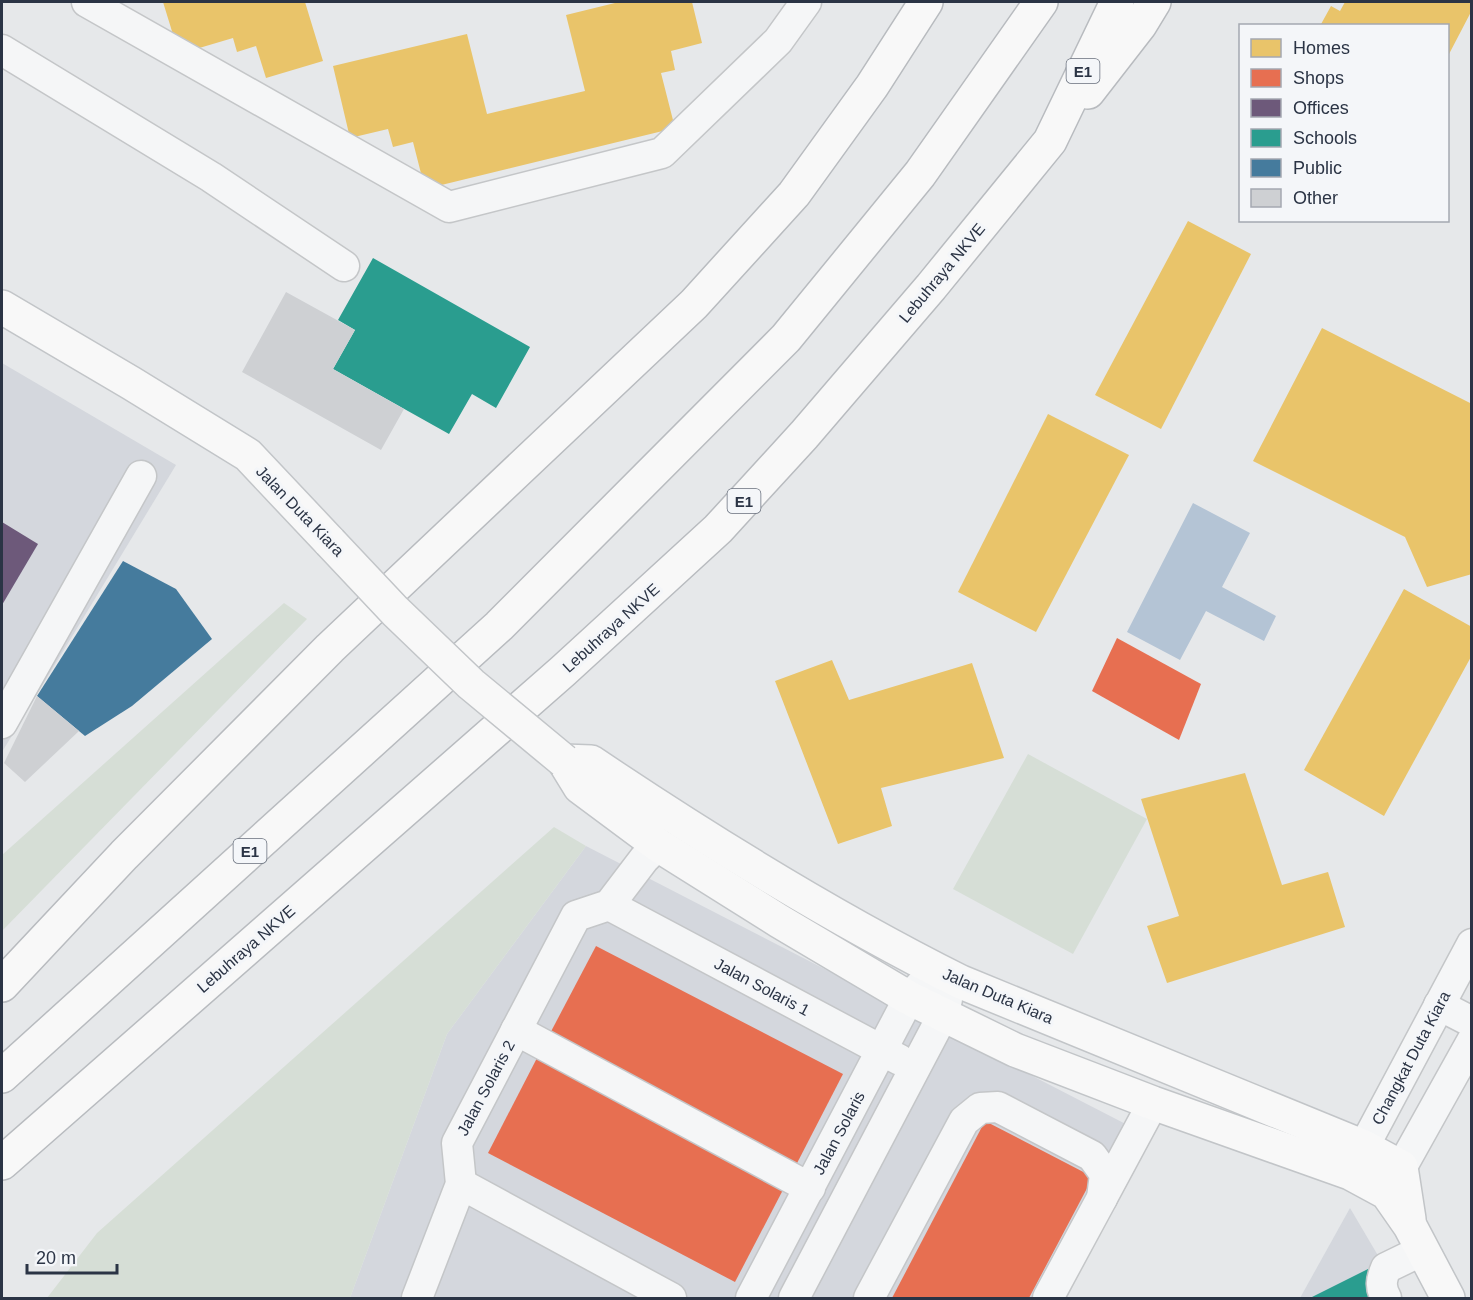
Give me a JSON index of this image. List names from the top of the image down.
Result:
{
  "streets": {
    "main road": ["E1", "Lebuhraya NKVE", "Jalan Duta Kiara"],
    "street": [
      "Jalan Solaris 1",
      "Changkat Duta Kiara",
      "Jalan Solaris 2",
      "Jalan Solaris"
    ]
  },
  "crossings": [
    ["Jalan Duta Kiara", "Changkat Duta Kiara"],
    ["Jalan Duta Kiara", "Jalan Solaris"],
    ["Jalan Solaris 1", "Jalan Solaris 2"],
    ["Jalan Solaris 1", "Jalan Solaris"]
  ],
  "legend": [
    "Homes",
    "Shops",
    "Offices",
    "Schools",
    "Public",
    "Other"
  ],
  "scale_bar": "20 m"
}
